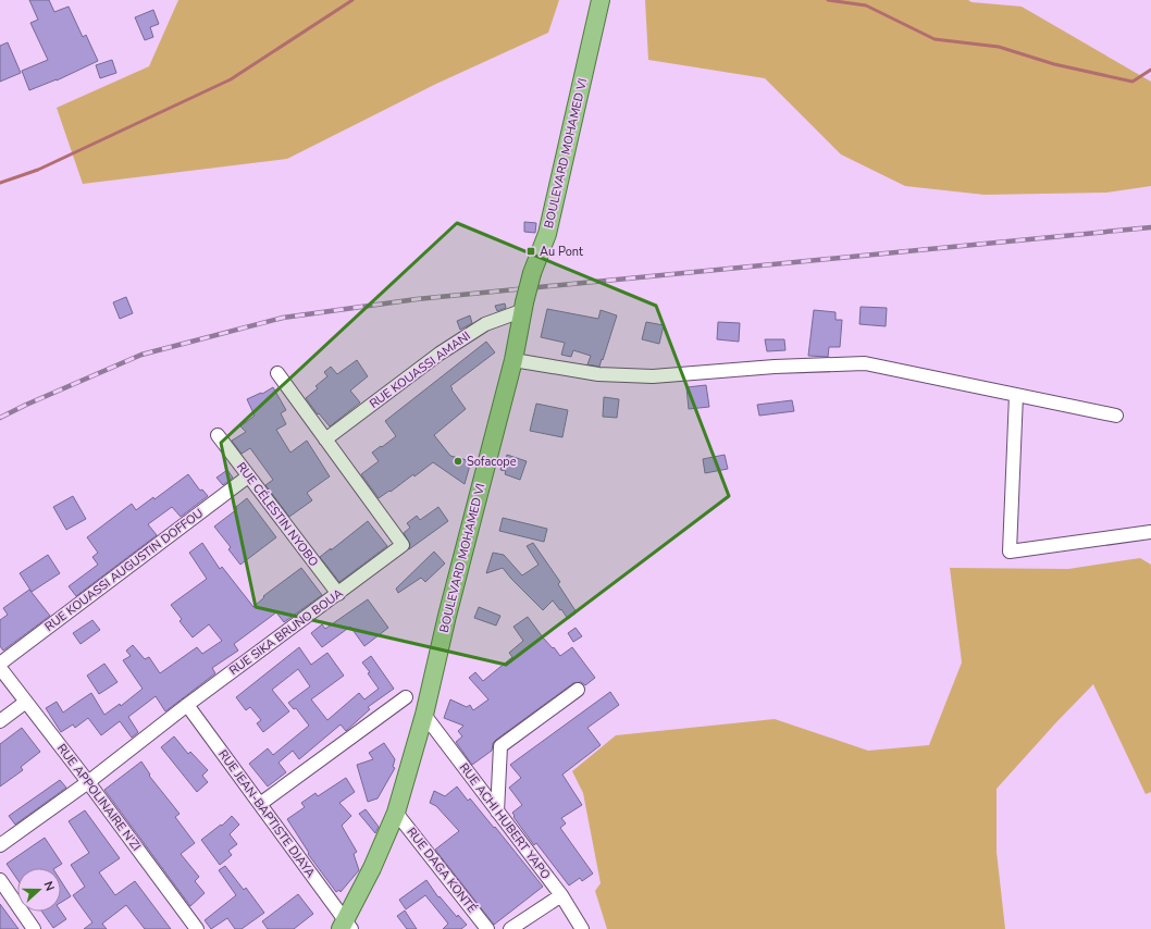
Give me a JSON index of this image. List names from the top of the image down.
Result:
{
  "streets": {
    "main road": ["BOULEVARD MOHAMED VI"],
    "street": [
      "RUE KOUASSI AMANI",
      "RUE CÉLESTIN NYOBO",
      "RUE KOUASSI AUGUSTIN DOFFOU",
      "RUE SIKA BRUNO BOUA",
      "RUE APPOLINAIRE N'ZI",
      "RUE JEAN-BAPTISTE DJAYA",
      "RUE ACHI HUBERT YAPO",
      "RUE DAGA KONTÉ"
    ]
  },
  "crossings": [
    ["BOULEVARD MOHAMED VI", "RUE KOUASSI AMANI"],
    ["BOULEVARD MOHAMED VI", "RUE JEAN-BAPTISTE DJAYA"],
    ["BOULEVARD MOHAMED VI", "RUE ACHI HUBERT YAPO"],
    ["BOULEVARD MOHAMED VI", "RUE DAGA KONTÉ"],
    ["RUE KOUASSI AMANI", "RUE SIKA BRUNO BOUA"],
    ["RUE CÉLESTIN NYOBO", "RUE KOUASSI AUGUSTIN DOFFOU"],
    ["RUE CÉLESTIN NYOBO", "RUE SIKA BRUNO BOUA"],
    ["RUE SIKA BRUNO BOUA", "RUE APPOLINAIRE N'ZI"],
    ["RUE SIKA BRUNO BOUA", "RUE JEAN-BAPTISTE DJAYA"]
  ],
  "places": {
    "transit": ["Au Pont"],
    "other": ["Sofacope"]
  },
  "north": "right"
}
